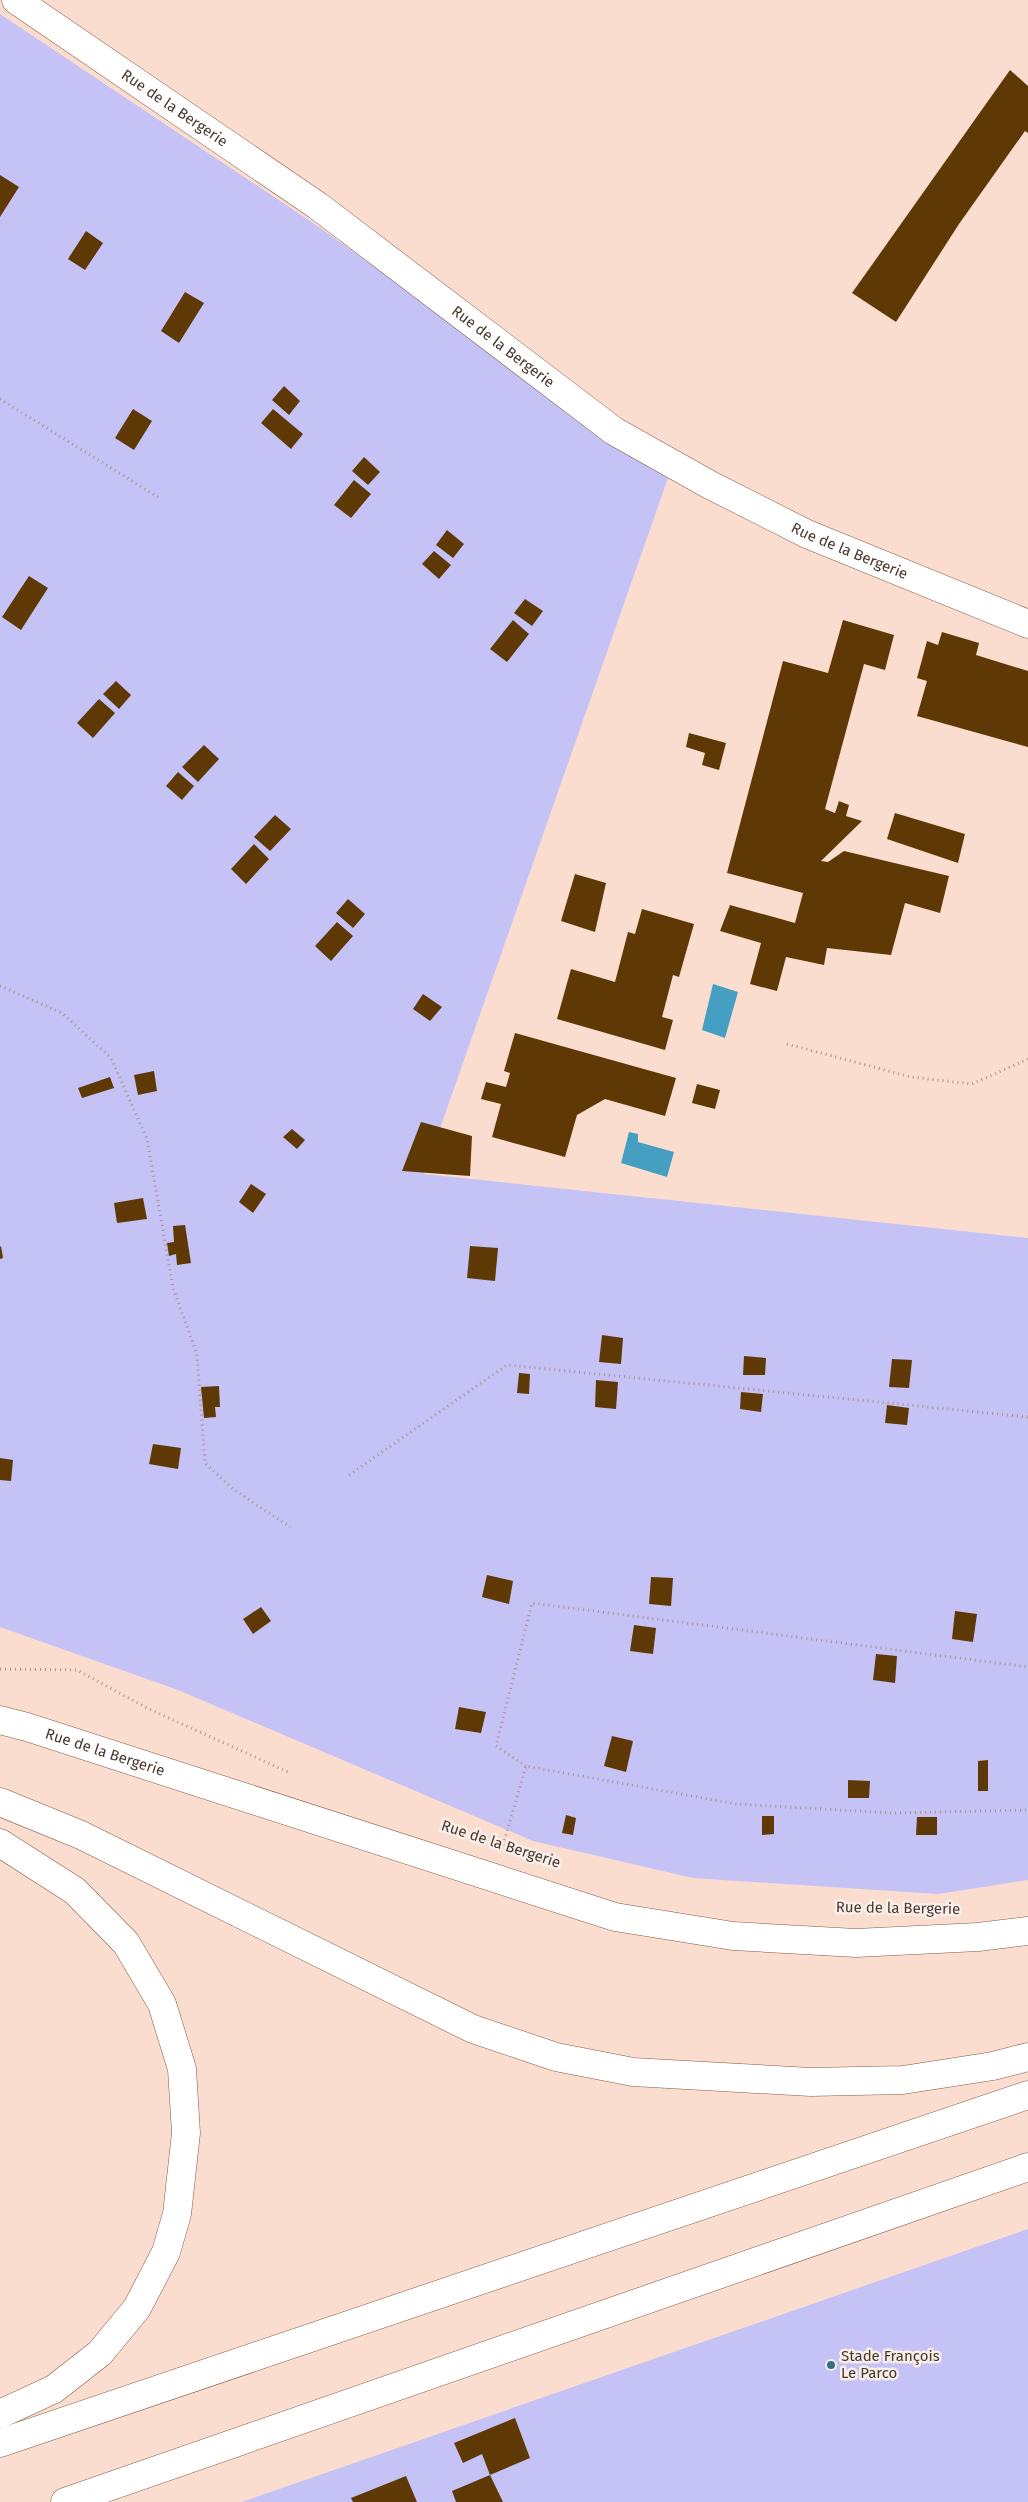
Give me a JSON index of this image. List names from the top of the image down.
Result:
{
  "streets": {
    "main road": ["Rue de la Bergerie"]
  },
  "places": ["Stade François Le Parco"]
}
